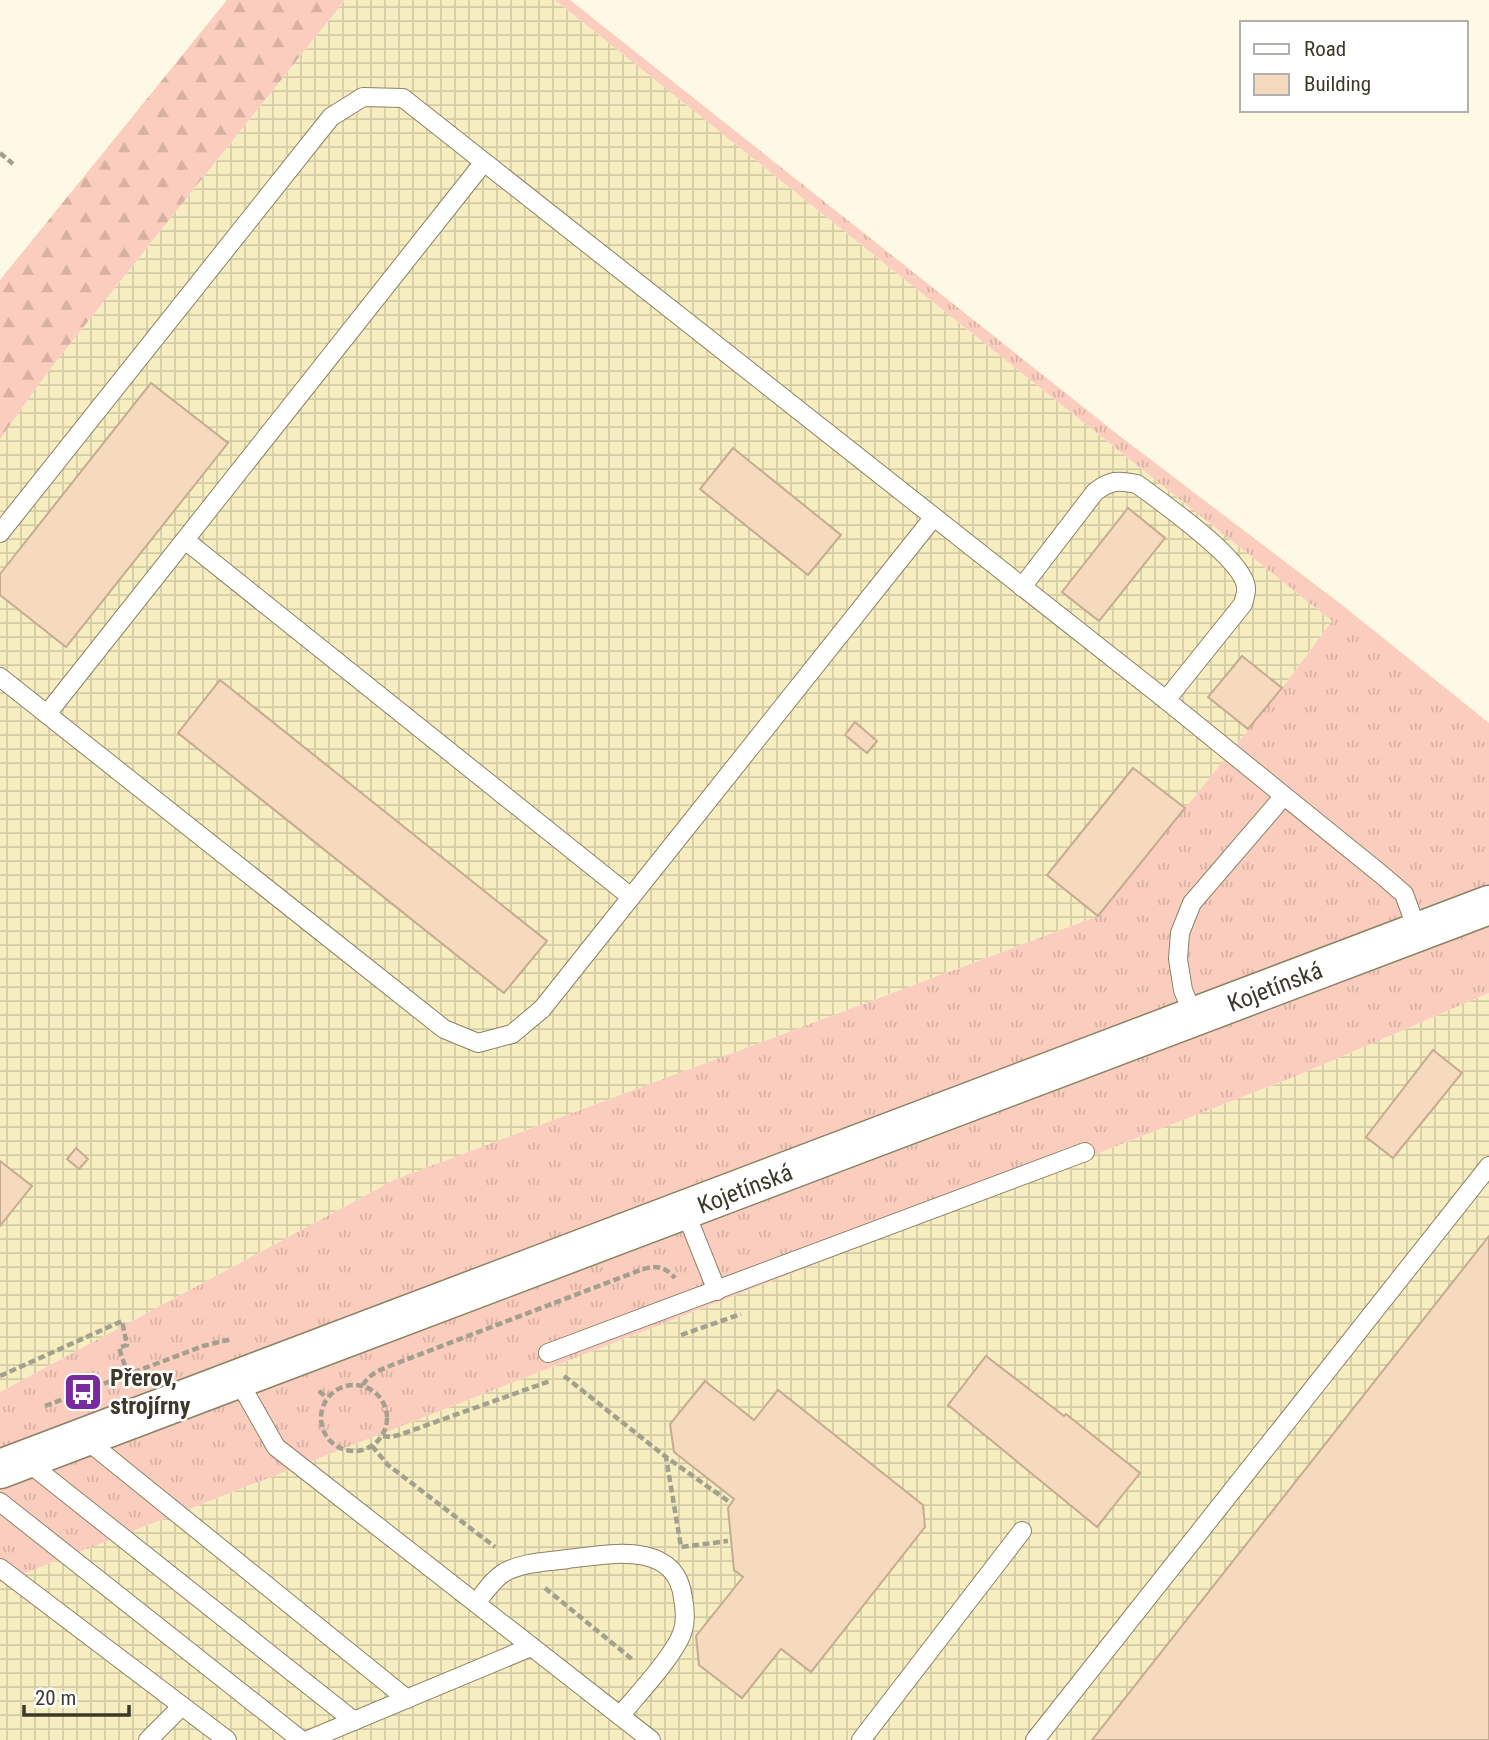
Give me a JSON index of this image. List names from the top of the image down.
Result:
{
  "streets": {
    "main road": ["Kojetínská"]
  },
  "places": {
    "bus stop": ["Přerov, strojírny"]
  },
  "legend": ["Road", "Building"],
  "scale_bar": "20 m"
}
